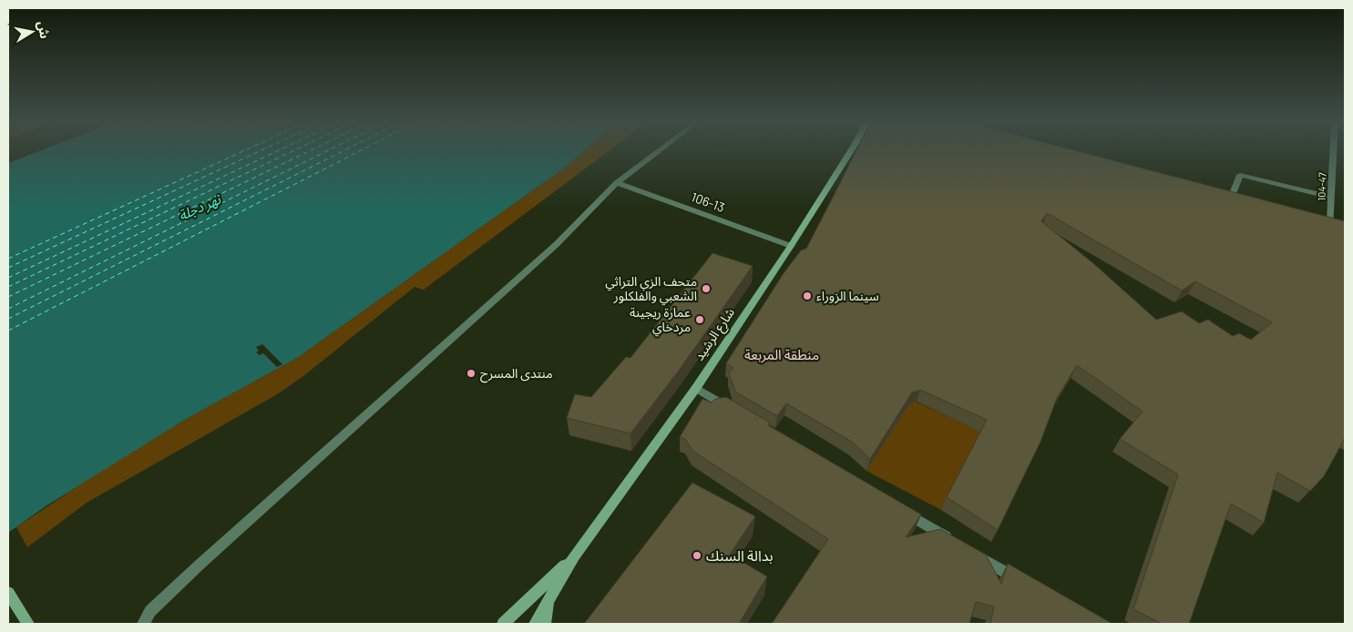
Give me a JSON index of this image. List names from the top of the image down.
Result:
{
  "streets": {
    "main road": ["شارع الرشيد"],
    "street": ["104-47", "106-13"]
  },
  "crossings": [
    ["106-13", "شارع الرشيد"]
  ],
  "districts": ["منطقة المربعة"],
  "water": ["نهر دجلة"],
  "places": [
    "متحف الزي التراثي الشعبي والفلكلور",
    "سينما الزوراء",
    "عمارة ريجينة مردخاي",
    "منتدى المسرح",
    "بدالة السنك"
  ],
  "north": "right"
}
